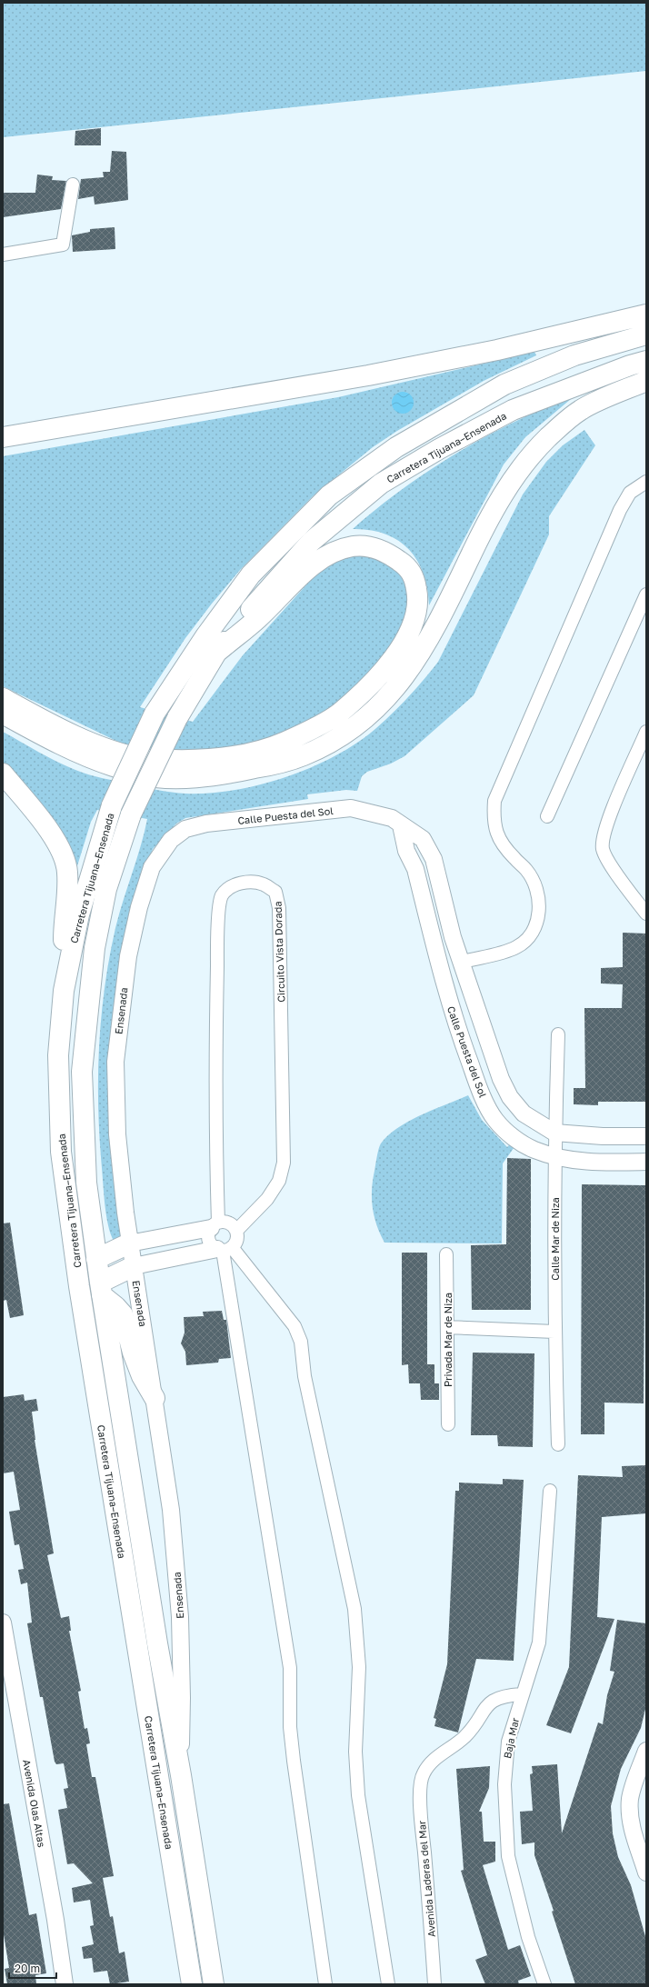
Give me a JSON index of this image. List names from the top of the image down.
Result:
{
  "streets": {
    "highway": ["Carretera Tijuana–Ensenada"],
    "street": [
      "Calle Puesta del Sol",
      "Circuito Vista Dorada",
      "Ensenada",
      "Calle Mar de Niza",
      "Privada Mar de Niza",
      "Baja Mar",
      "Avenida Olas Altas",
      "Avenida Laderas del Mar"
    ]
  },
  "crossings": [
    ["Carretera Tijuana–Ensenada", "Ensenada"],
    ["Calle Puesta del Sol", "Ensenada"],
    ["Calle Puesta del Sol", "Calle Mar de Niza"],
    ["Baja Mar", "Avenida Laderas del Mar"]
  ],
  "scale_bar": "20 m"
}
